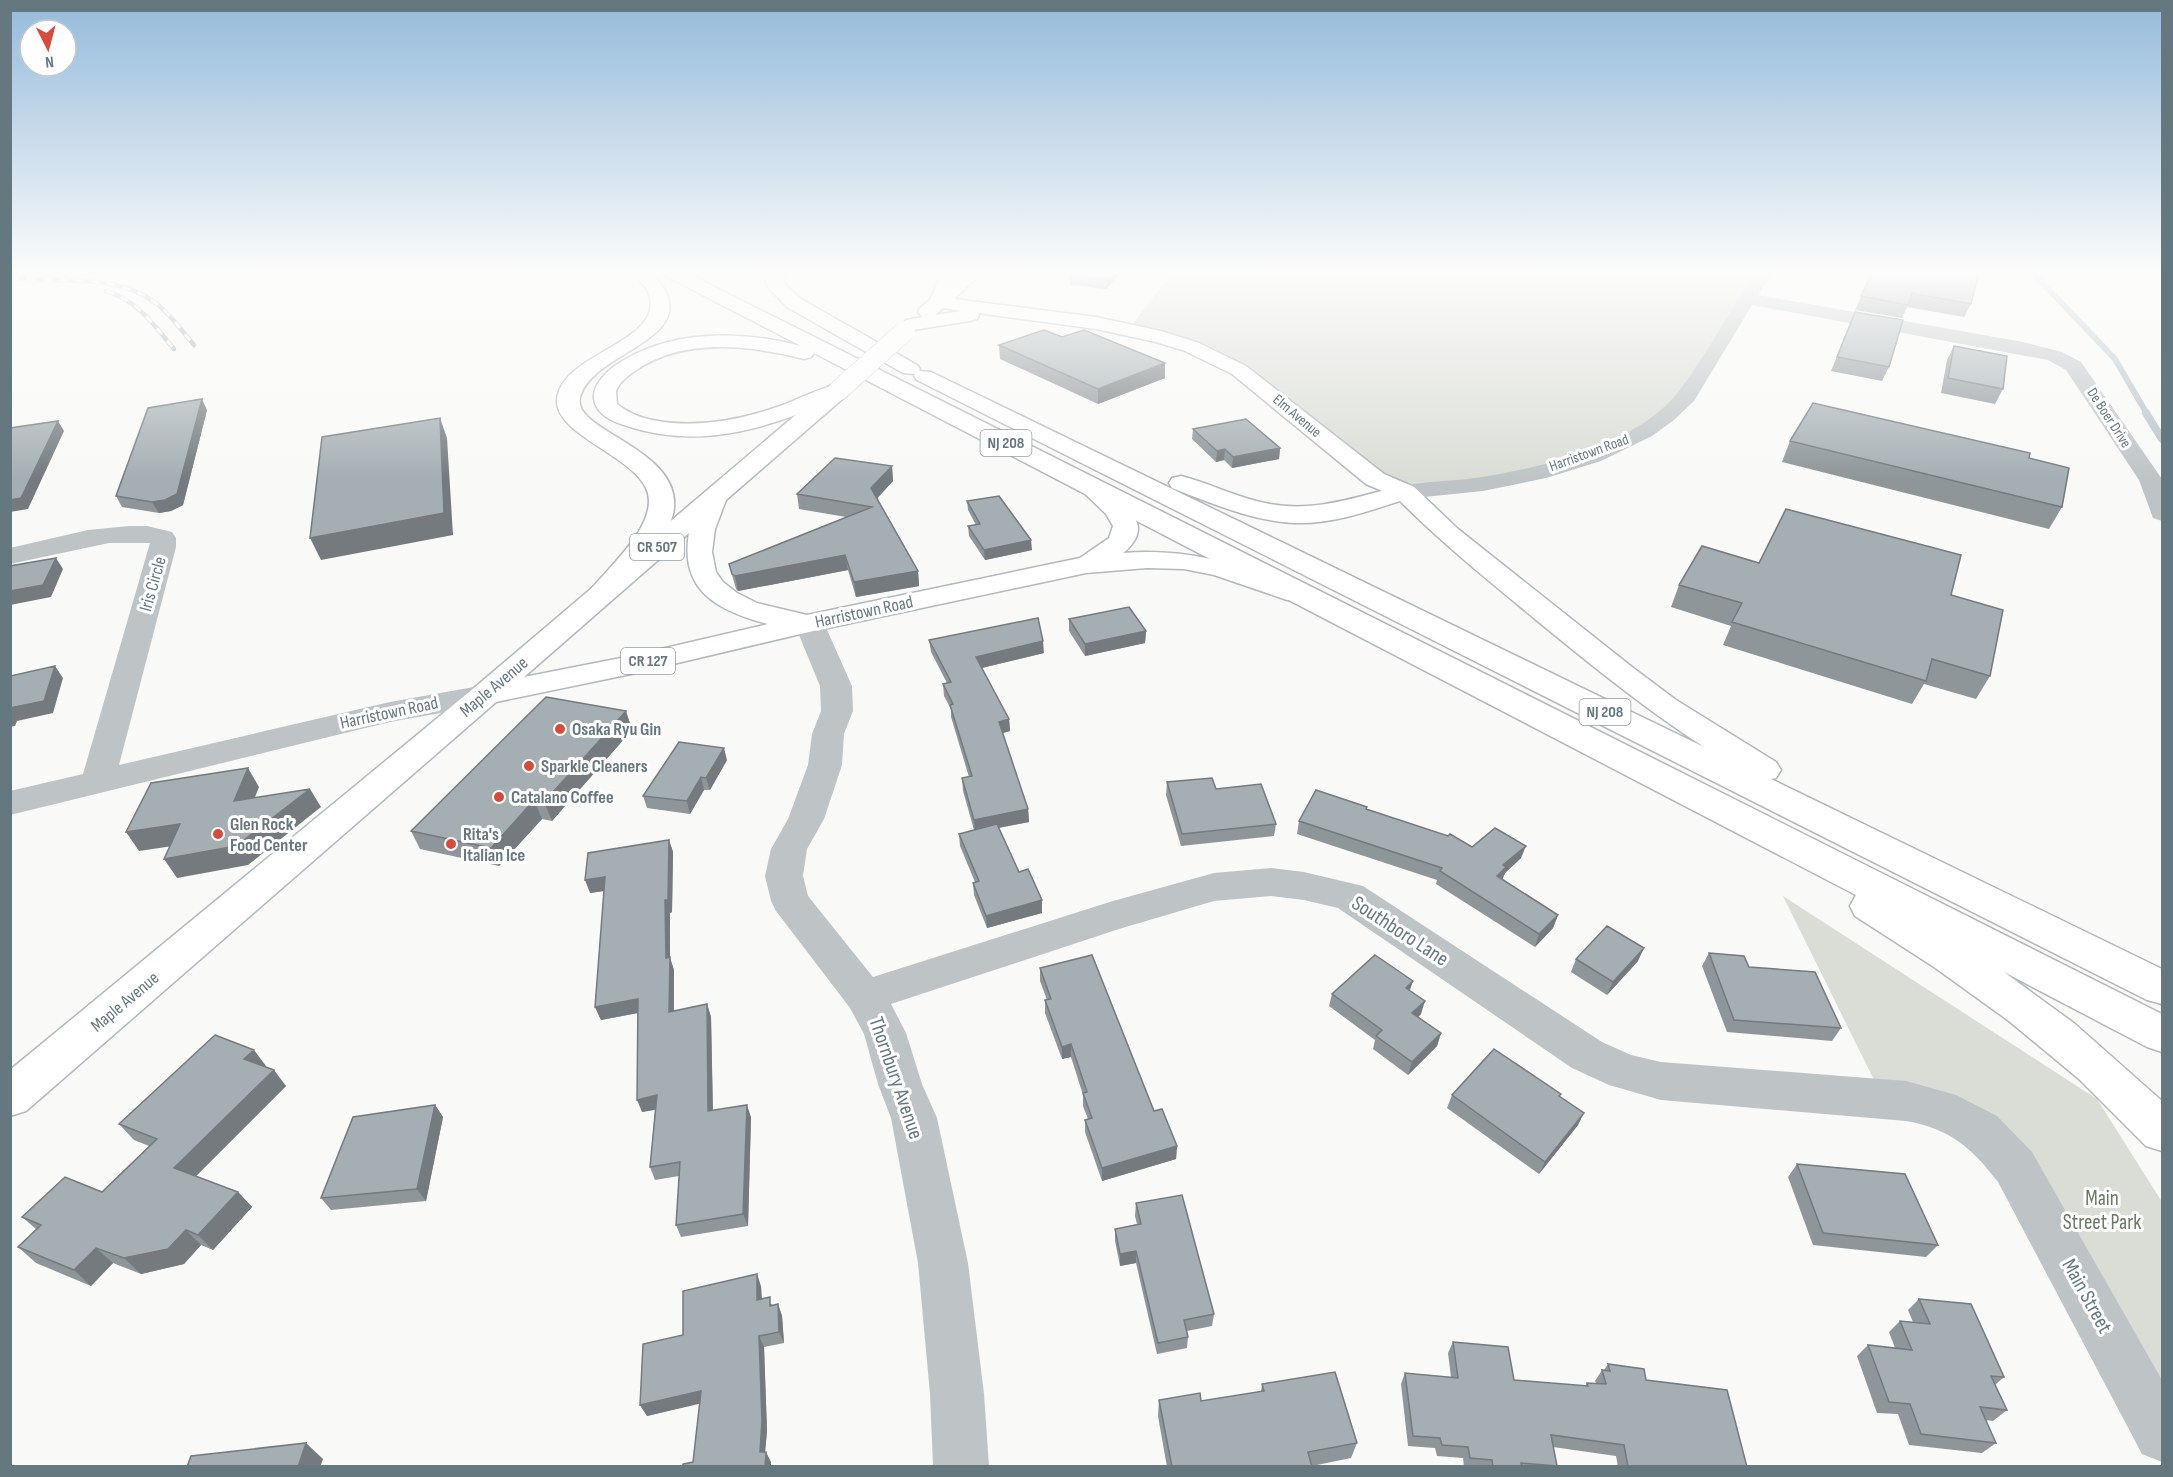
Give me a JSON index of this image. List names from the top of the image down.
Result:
{
  "streets": {
    "main road": [
      "Elm Avenue",
      "NJ 208",
      "Harristown Road",
      "CR 507",
      "CR 127",
      "Maple Avenue"
    ],
    "street": [
      "De Boer Drive",
      "Iris Circle",
      "Southboro Lane",
      "Thornbury Avenue",
      "Main Street"
    ]
  },
  "crossings": [
    ["Elm Avenue", "Harristown Road"],
    ["Harristown Road", "Iris Circle"],
    ["Harristown Road", "Maple Avenue"],
    ["Harristown Road", "Thornbury Avenue"],
    ["Southboro Lane", "Thornbury Avenue"],
    ["Southboro Lane", "Main Street"]
  ],
  "parks": ["Main Street Park"],
  "places": [
    "Osaka Ryu Gin",
    "Sparkle Cleaners",
    "Catalano Coffee",
    "Glen Rock Food Center",
    "Rita's Italian Ice"
  ],
  "north": "bottom"
}
